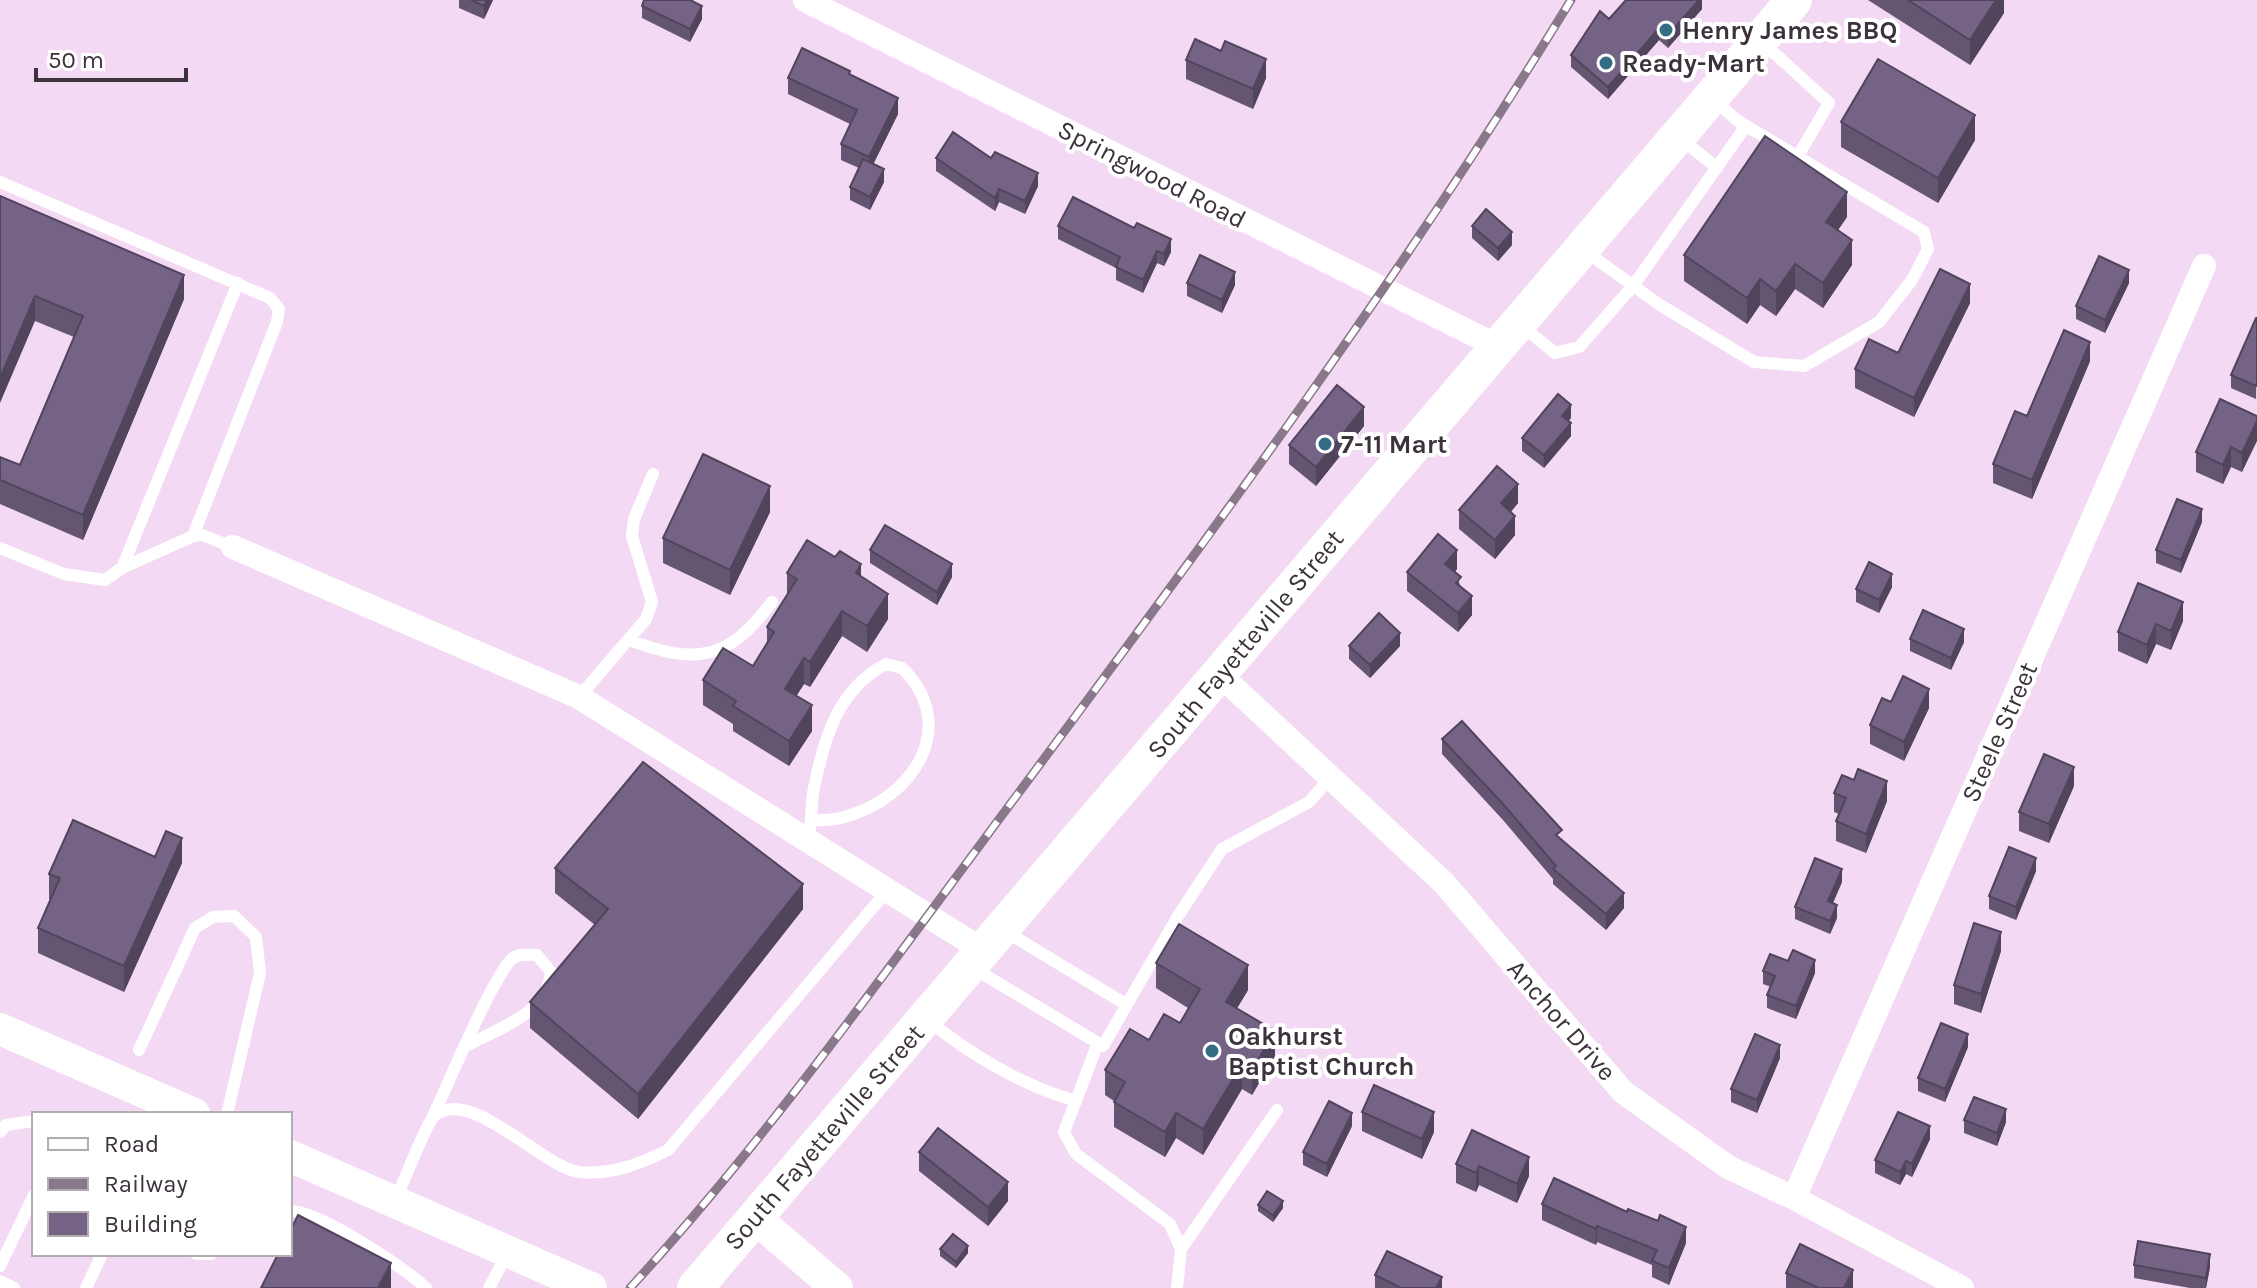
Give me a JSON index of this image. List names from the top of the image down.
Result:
{
  "streets": {
    "main road": ["South Fayetteville Street"],
    "street": ["Springwood Road", "Steele Street", "Anchor Drive"]
  },
  "crossings": [
    ["Springwood Road", "South Fayetteville Street"],
    ["South Fayetteville Street", "Anchor Drive"],
    ["Steele Street", "Anchor Drive"]
  ],
  "places": [
    "Henry James BBQ",
    "Ready-Mart",
    "7-11 Mart",
    "Oakhurst Baptist Church"
  ],
  "legend": ["Road", "Railway", "Building"],
  "scale_bar": "50 m"
}
